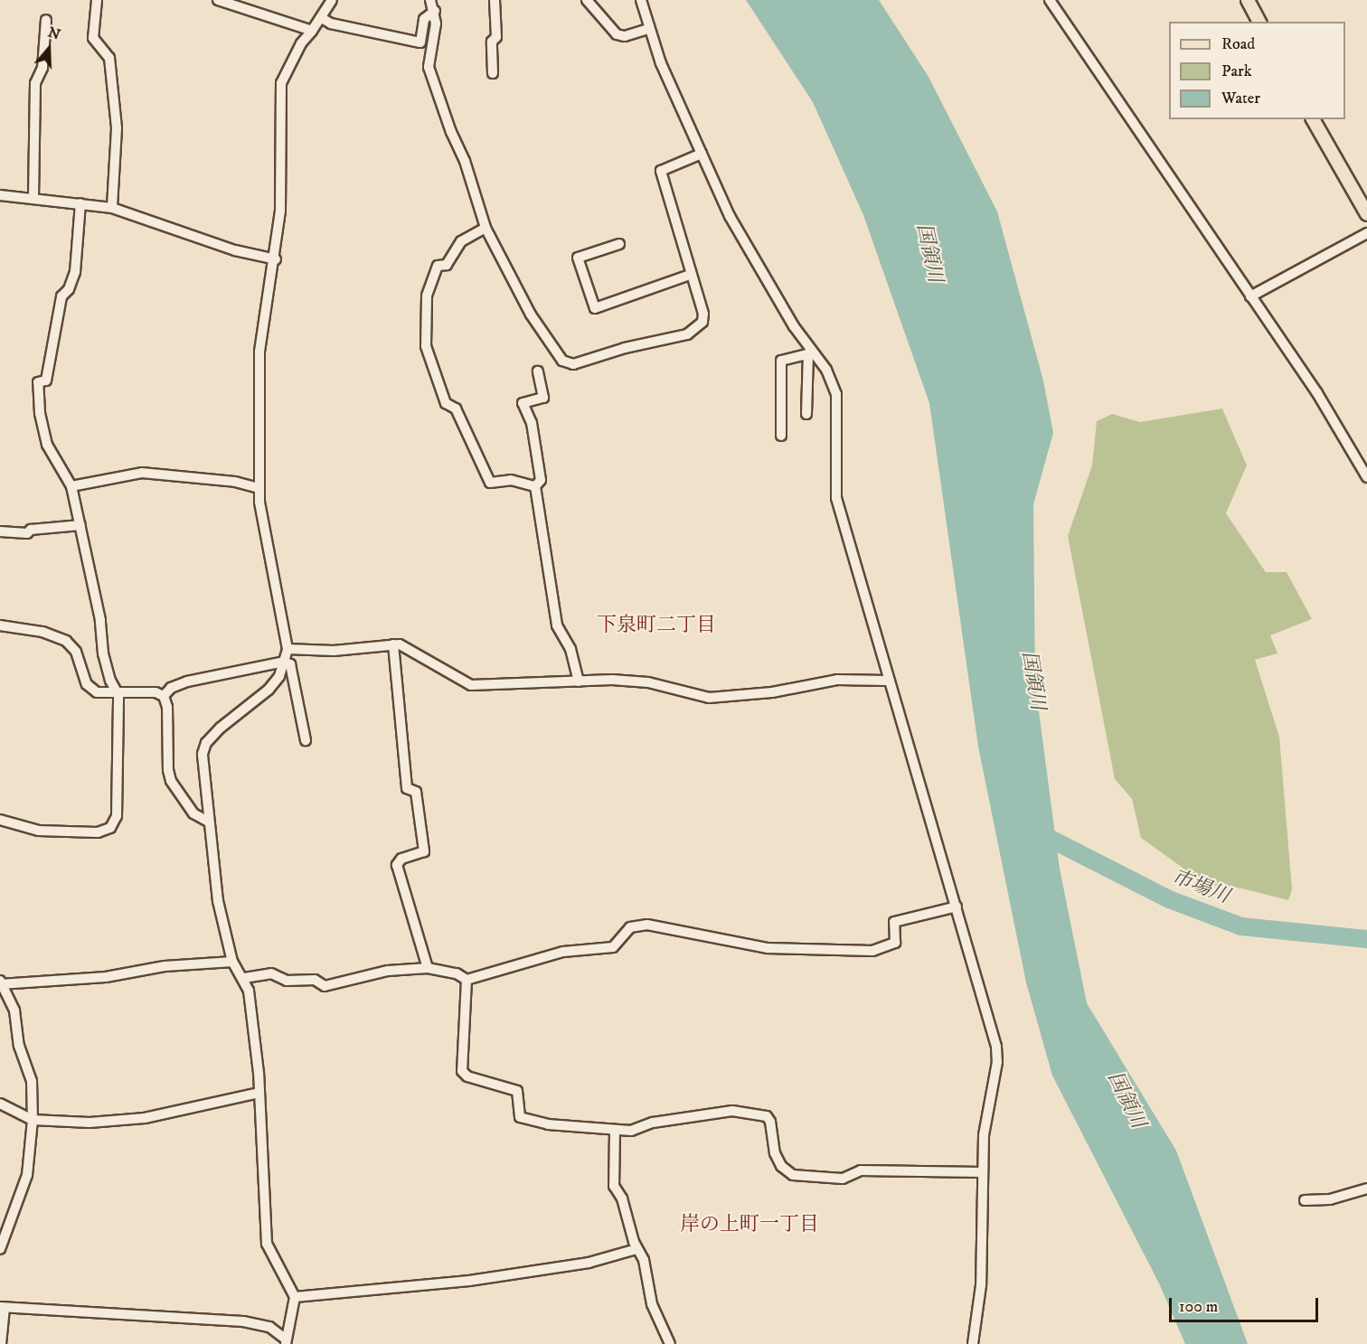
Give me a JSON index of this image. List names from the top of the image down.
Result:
{
  "districts": ["下泉町二丁目", "岸の上町一丁目"],
  "water": ["国領川", "市場川"],
  "legend": ["Road", "Park", "Water"],
  "scale_bar": "100 m",
  "north": "top"
}
